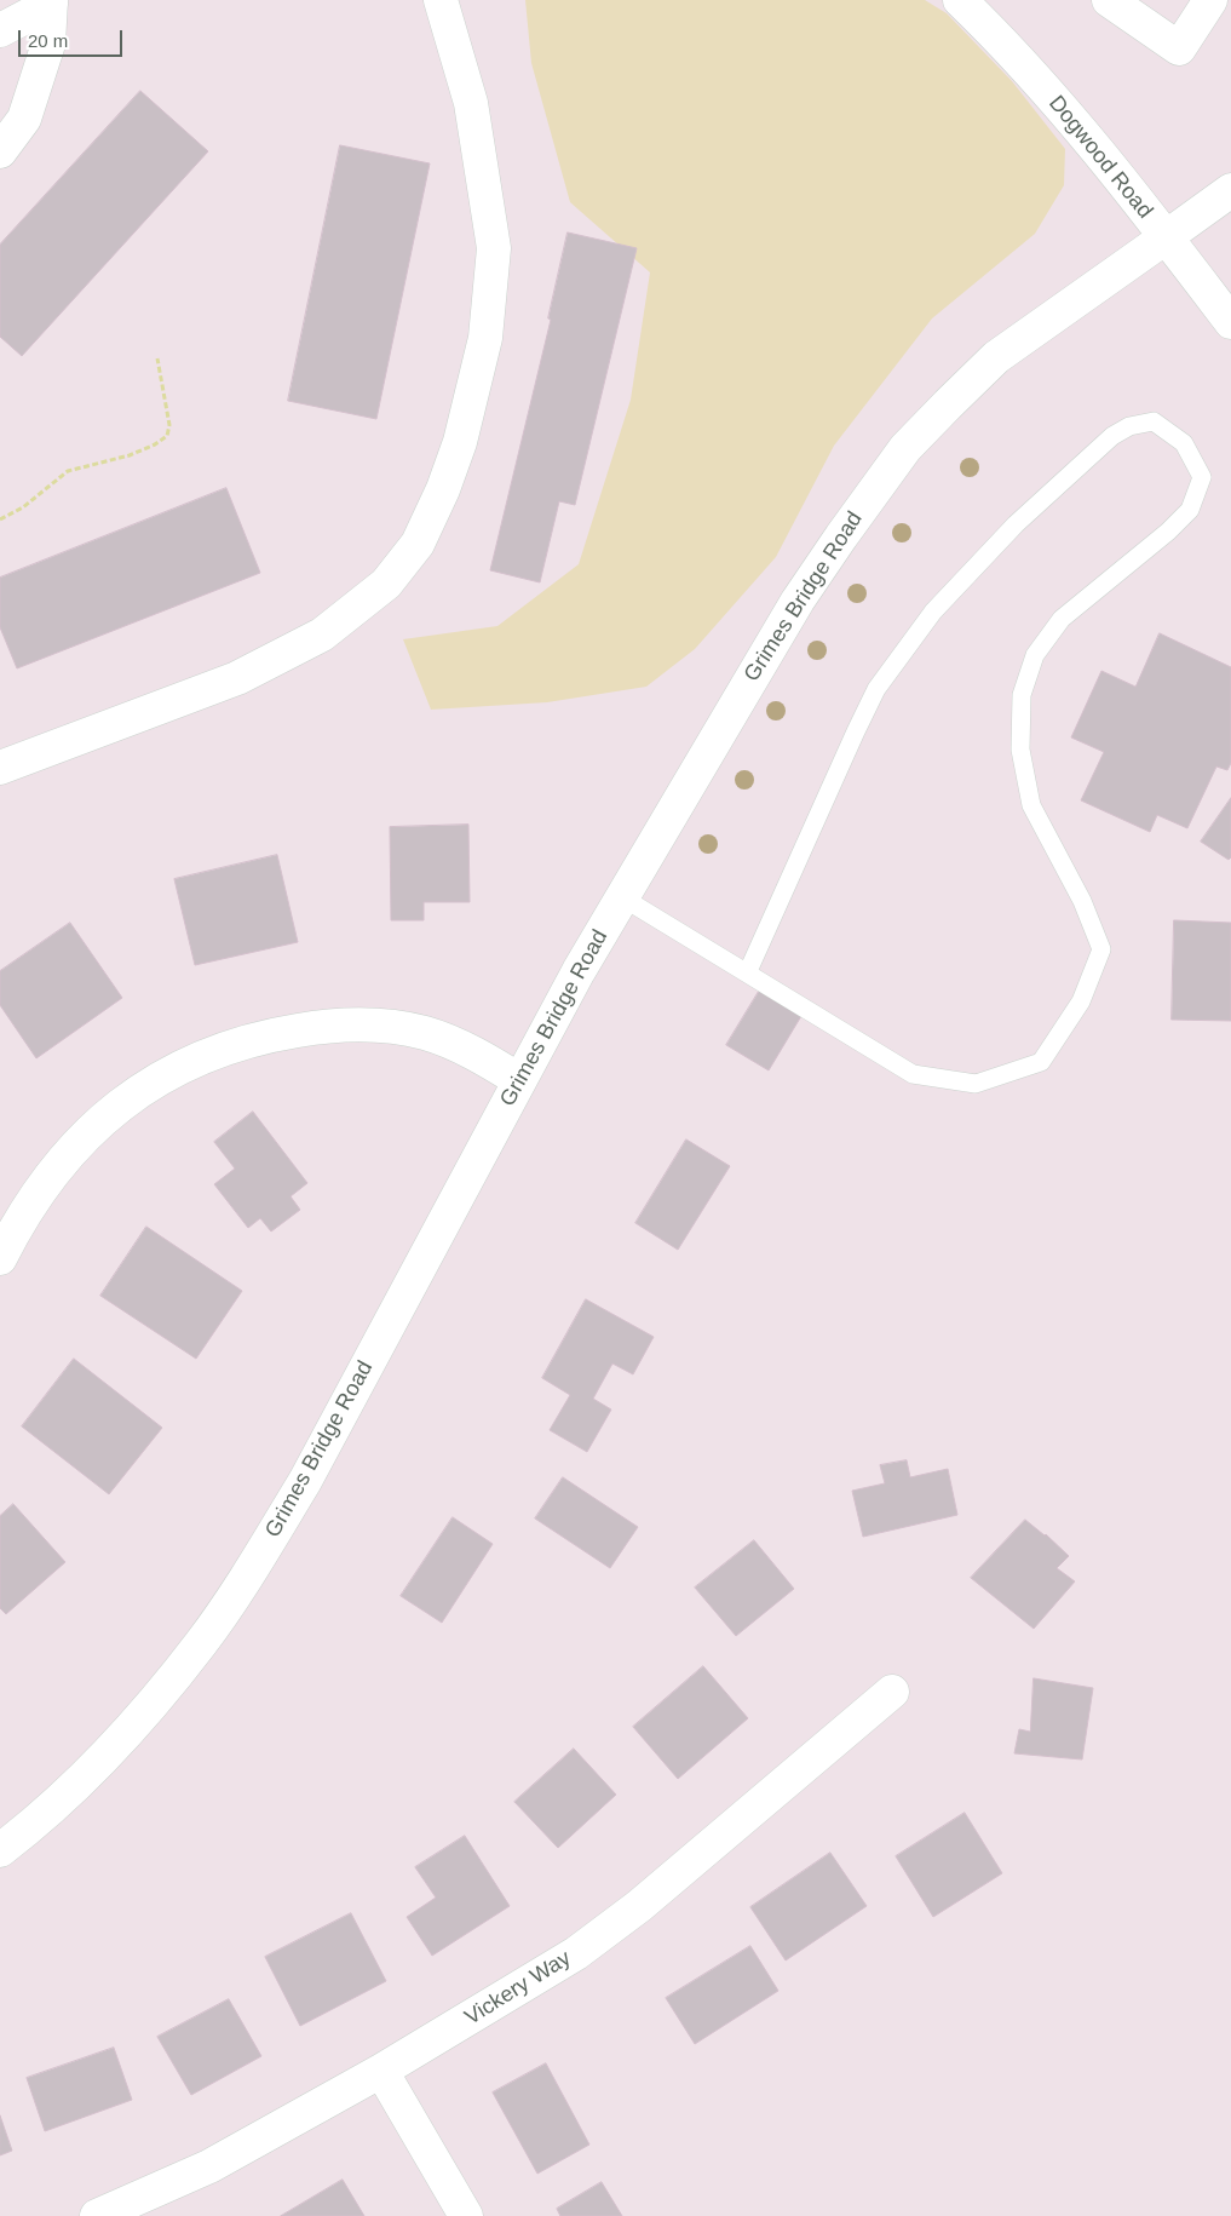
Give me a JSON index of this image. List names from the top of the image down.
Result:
{
  "streets": {
    "street": ["Dogwood Road", "Grimes Bridge Road", "Vickery Way"]
  },
  "crossings": [
    ["Dogwood Road", "Grimes Bridge Road"]
  ],
  "scale_bar": "20 m"
}
